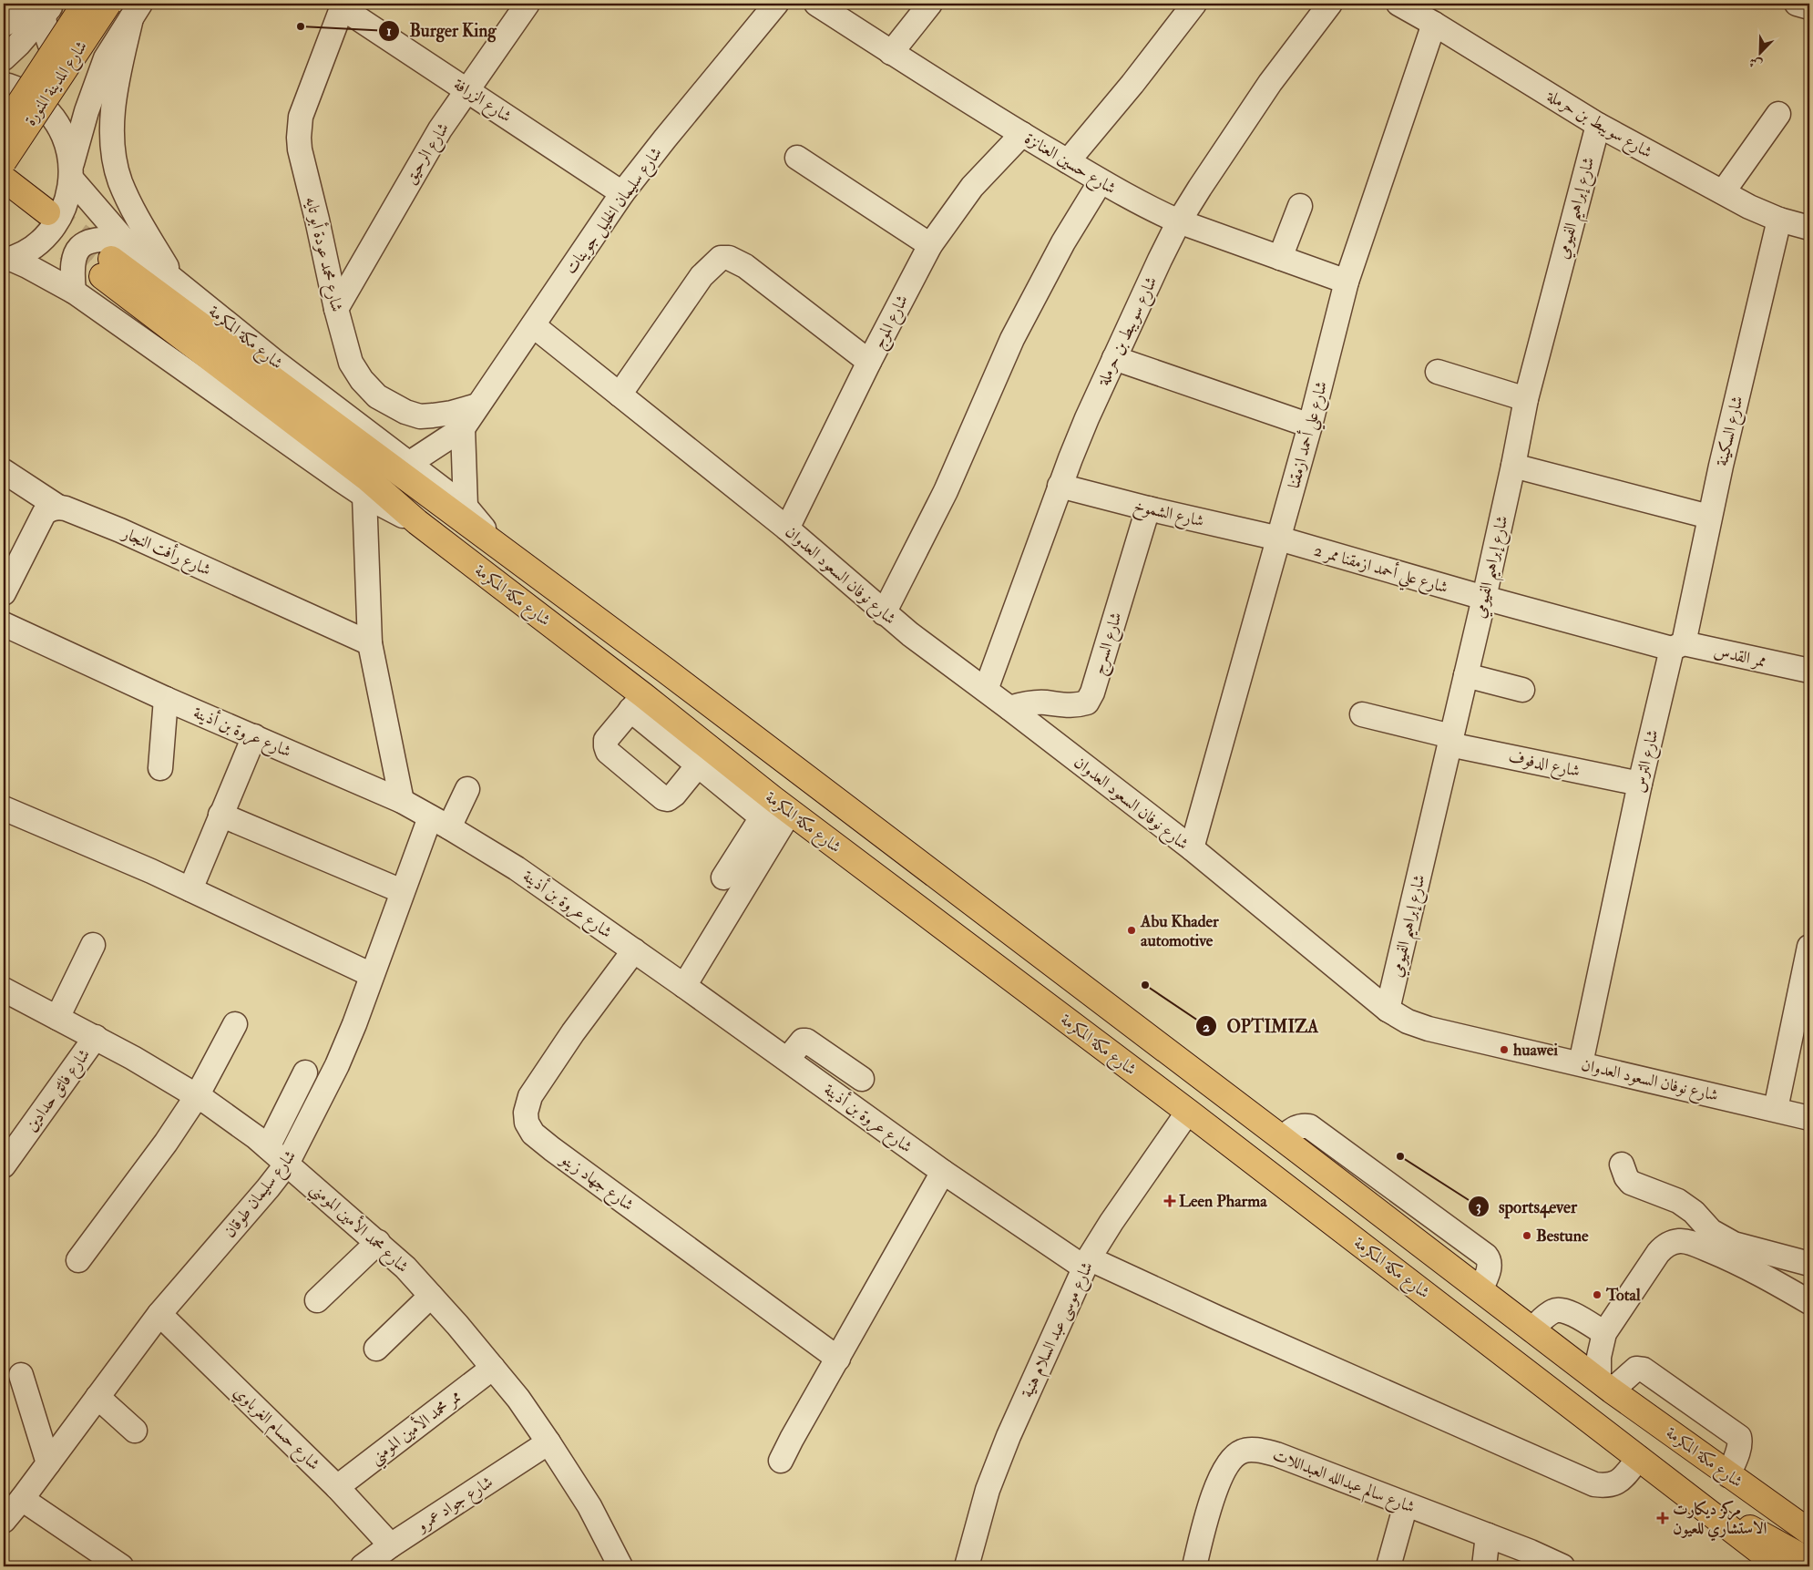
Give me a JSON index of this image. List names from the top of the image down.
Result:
{
  "streets": {
    "main road": ["شارع المدينة المنورة", "شارع مكة المكرمة"],
    "street": [
      "شارع الزرافة",
      "شارع سويبط بن حرملة",
      "شارع الرحيق",
      "شارع حسين العنانزة",
      "شارع إبراهيم الفيومي",
      "شارع سليمان الخليل جوينات",
      "شارع محمد عودة أبو تايه",
      "شارع الموج",
      "شارع السكينة",
      "شارع علي أحمد ازمقنا",
      "شارع الشموخ",
      "شارع رأفت النجار",
      "شارع علي أحمد ازمقنا ممر 2",
      "شارع نوفان السعود العدوان",
      "شارع السرج",
      "ممر القدس",
      "شارع عروة بن أذينة",
      "شارع الترس",
      "شارع الدفوف",
      "شارع فائق حدادين",
      "شارع جهاد زينو",
      "شارع سليمان طوقان",
      "شارع محمد الأمين المومني",
      "شارع موسى عبد السلام هنية",
      "ممر محمد الأمين المومني",
      "شارع حسام الغرباوي",
      "شارع سالم عبدالله العبداللات",
      "شارع جواد عمرو"
    ]
  },
  "crossings": [
    ["شارع المدينة المنورة", "شارع مكة المكرمة"],
    ["شارع الزرافة", "شارع الرحيق"],
    ["شارع الزرافة", "شارع سليمان الخليل جوينات"],
    ["شارع الزرافة", "شارع محمد عودة أبو تايه"],
    ["شارع سويبط بن حرملة", "شارع حسين العنانزة"],
    ["شارع سويبط بن حرملة", "شارع إبراهيم الفيومي"],
    ["شارع سويبط بن حرملة", "شارع السكينة"],
    ["شارع سويبط بن حرملة", "شارع علي أحمد ازمقنا"],
    ["شارع سويبط بن حرملة", "شارع الشموخ"],
    ["شارع سويبط بن حرملة", "شارع نوفان السعود العدوان"],
    ["شارع الرحيق", "شارع محمد عودة أبو تايه"],
    ["شارع حسين العنانزة", "شارع الموج"],
    ["شارع حسين العنانزة", "شارع علي أحمد ازمقنا"],
    ["شارع إبراهيم الفيومي", "شارع علي أحمد ازمقنا ممر 2"],
    ["شارع إبراهيم الفيومي", "شارع نوفان السعود العدوان"],
    ["شارع إبراهيم الفيومي", "شارع الدفوف"],
    ["شارع سليمان الخليل جوينات", "شارع محمد عودة أبو تايه"],
    ["شارع سليمان الخليل جوينات", "شارع مكة المكرمة"],
    ["شارع سليمان الخليل جوينات", "شارع نوفان السعود العدوان"],
    ["شارع الموج", "شارع نوفان السعود العدوان"],
    ["شارع مكة المكرمة", "شارع عروة بن أذينة"],
    ["شارع مكة المكرمة", "شارع موسى عبد السلام هنية"],
    ["شارع السكينة", "ممر القدس"],
    ["شارع السكينة", "شارع الترس"],
    ["شارع علي أحمد ازمقنا", "شارع الشموخ"],
    ["شارع علي أحمد ازمقنا", "شارع علي أحمد ازمقنا ممر 2"],
    ["شارع علي أحمد ازمقنا", "شارع نوفان السعود العدوان"],
    ["شارع الشموخ", "شارع علي أحمد ازمقنا ممر 2"],
    ["شارع الشموخ", "شارع السرج"],
    ["شارع نوفان السعود العدوان", "شارع السرج"],
    ["شارع نوفان السعود العدوان", "شارع الترس"],
    ["ممر القدس", "شارع الترس"],
    ["شارع عروة بن أذينة", "شارع جهاد زينو"],
    ["شارع عروة بن أذينة", "شارع سليمان طوقان"],
    ["شارع عروة بن أذينة", "شارع موسى عبد السلام هنية"],
    ["شارع الترس", "شارع الدفوف"],
    ["شارع فائق حدادين", "شارع محمد الأمين المومني"],
    ["شارع سليمان طوقان", "شارع محمد الأمين المومني"],
    ["شارع سليمان طوقان", "شارع حسام الغرباوي"],
    ["شارع محمد الأمين المومني", "ممر محمد الأمين المومني"],
    ["شارع محمد الأمين المومني", "شارع جواد عمرو"],
    ["ممر محمد الأمين المومني", "شارع حسام الغرباوي"],
    ["شارع حسام الغرباوي", "شارع جواد عمرو"]
  ],
  "places": {
    "other": [
      "Burger King",
      "Abu Khader automotive",
      "OPTIMIZA",
      "huawei",
      "sports4ever",
      "Bestune",
      "Total"
    ],
    "health": ["Leen Pharma", "مركز ديكارت الاستشاري للعيون"]
  },
  "north": "bottom left"
}
